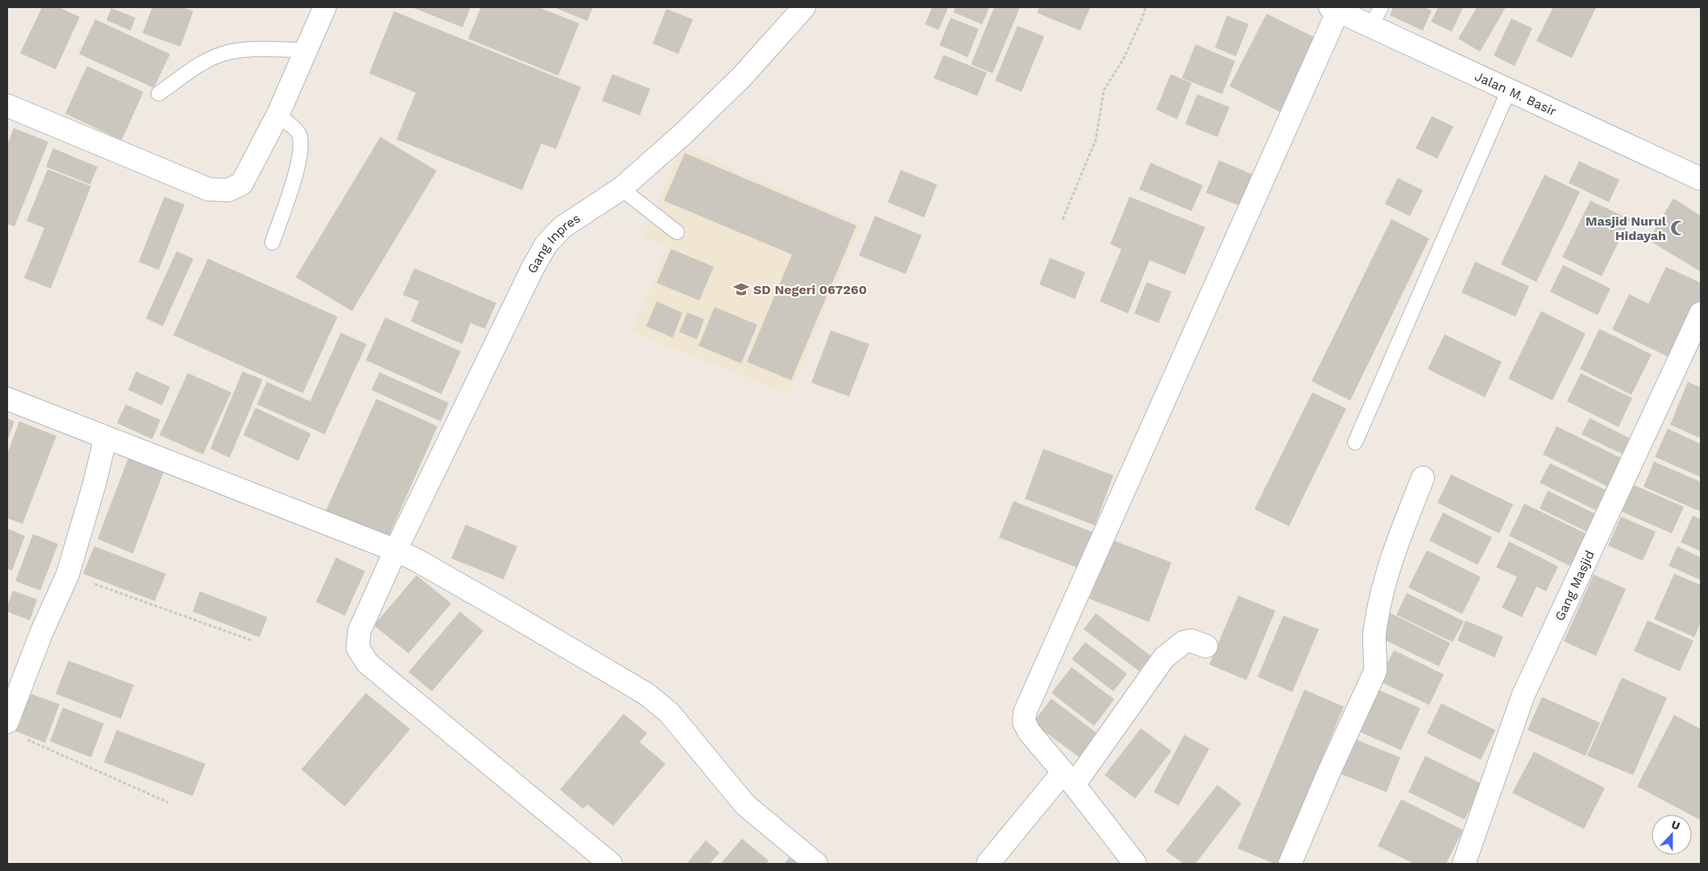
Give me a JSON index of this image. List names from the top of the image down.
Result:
{
  "streets": {
    "street": ["Jalan M. Basir", "Gang Inpres", "Gang Masjid"]
  },
  "places": {
    "mosque": ["Masjid Nurul Hidayah"],
    "school or university": ["SD Negeri 067260"]
  },
  "north": "top"
}
